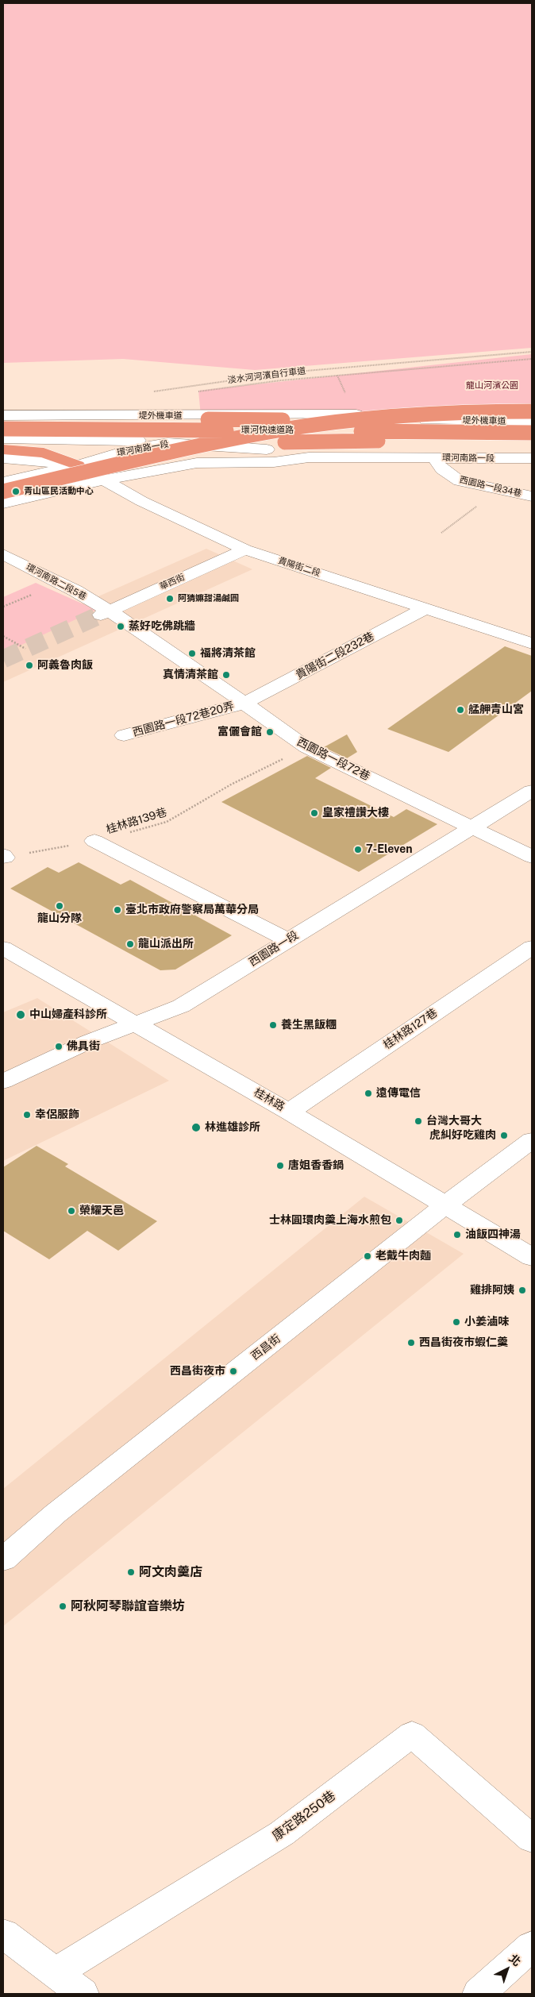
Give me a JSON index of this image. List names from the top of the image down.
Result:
{
  "streets": {
    "highway": ["環河快速道路"],
    "street": [
      "堤外機車道",
      "環河南路一段",
      "西園路一段34巷",
      "貴陽街二段",
      "環河南路二段5巷",
      "華西街",
      "貴陽街二段232巷",
      "西園路一段72巷20弄",
      "西園路一段72巷",
      "西園路一段",
      "桂林路127巷",
      "桂林路",
      "西昌街",
      "康定路250巷"
    ],
    "path": ["淡水河河濱自行車道", "桂林路139巷"]
  },
  "crossings": [
    ["堤外機車道", "環河快速道路"],
    ["環河南路一段", "西園路一段34巷"],
    ["環河南路一段", "貴陽街二段"],
    ["貴陽街二段", "華西街"],
    ["貴陽街二段", "貴陽街二段232巷"],
    ["環河南路二段5巷", "華西街"],
    ["環河南路二段5巷", "西園路一段72巷"],
    ["華西街", "西園路一段72巷"],
    ["貴陽街二段232巷", "西園路一段72巷20弄"],
    ["貴陽街二段232巷", "西園路一段72巷"],
    ["西園路一段72巷20弄", "西園路一段72巷"],
    ["西園路一段72巷", "桂林路139巷"],
    ["西園路一段72巷", "西園路一段"],
    ["西園路一段", "桂林路"],
    ["桂林路127巷", "桂林路"],
    ["桂林路", "西昌街"]
  ],
  "parks": ["龍山河濱公園"],
  "places": [
    "青山區民活動中心",
    "阿猜嫲甜湯鹹圓",
    "蒸好吃佛跳牆",
    "福將清茶館",
    "阿義魯肉飯",
    "真情清茶館",
    "艋舺青山宮",
    "富儷會館",
    "皇家禮讚大樓",
    "7-Eleven",
    "龍山分隊",
    "臺北市政府警察局萬華分局",
    "龍山派出所",
    "中山婦產科診所",
    "養生黑飯糰",
    "佛具街",
    "遠傳電信",
    "幸侶服飾",
    "台灣大哥大",
    "林進雄診所",
    "虎糾好吃雞肉",
    "唐姐香香鍋",
    "榮耀天邑",
    "士林圓環肉羹上海水煎包",
    "油飯四神湯",
    "老戴牛肉麵",
    "雞排阿姨",
    "小姜滷味",
    "西昌街夜市蝦仁羹",
    "西昌街夜市",
    "阿文肉羹店",
    "阿秋阿琴聯誼音樂坊"
  ],
  "north": "top right"
}
